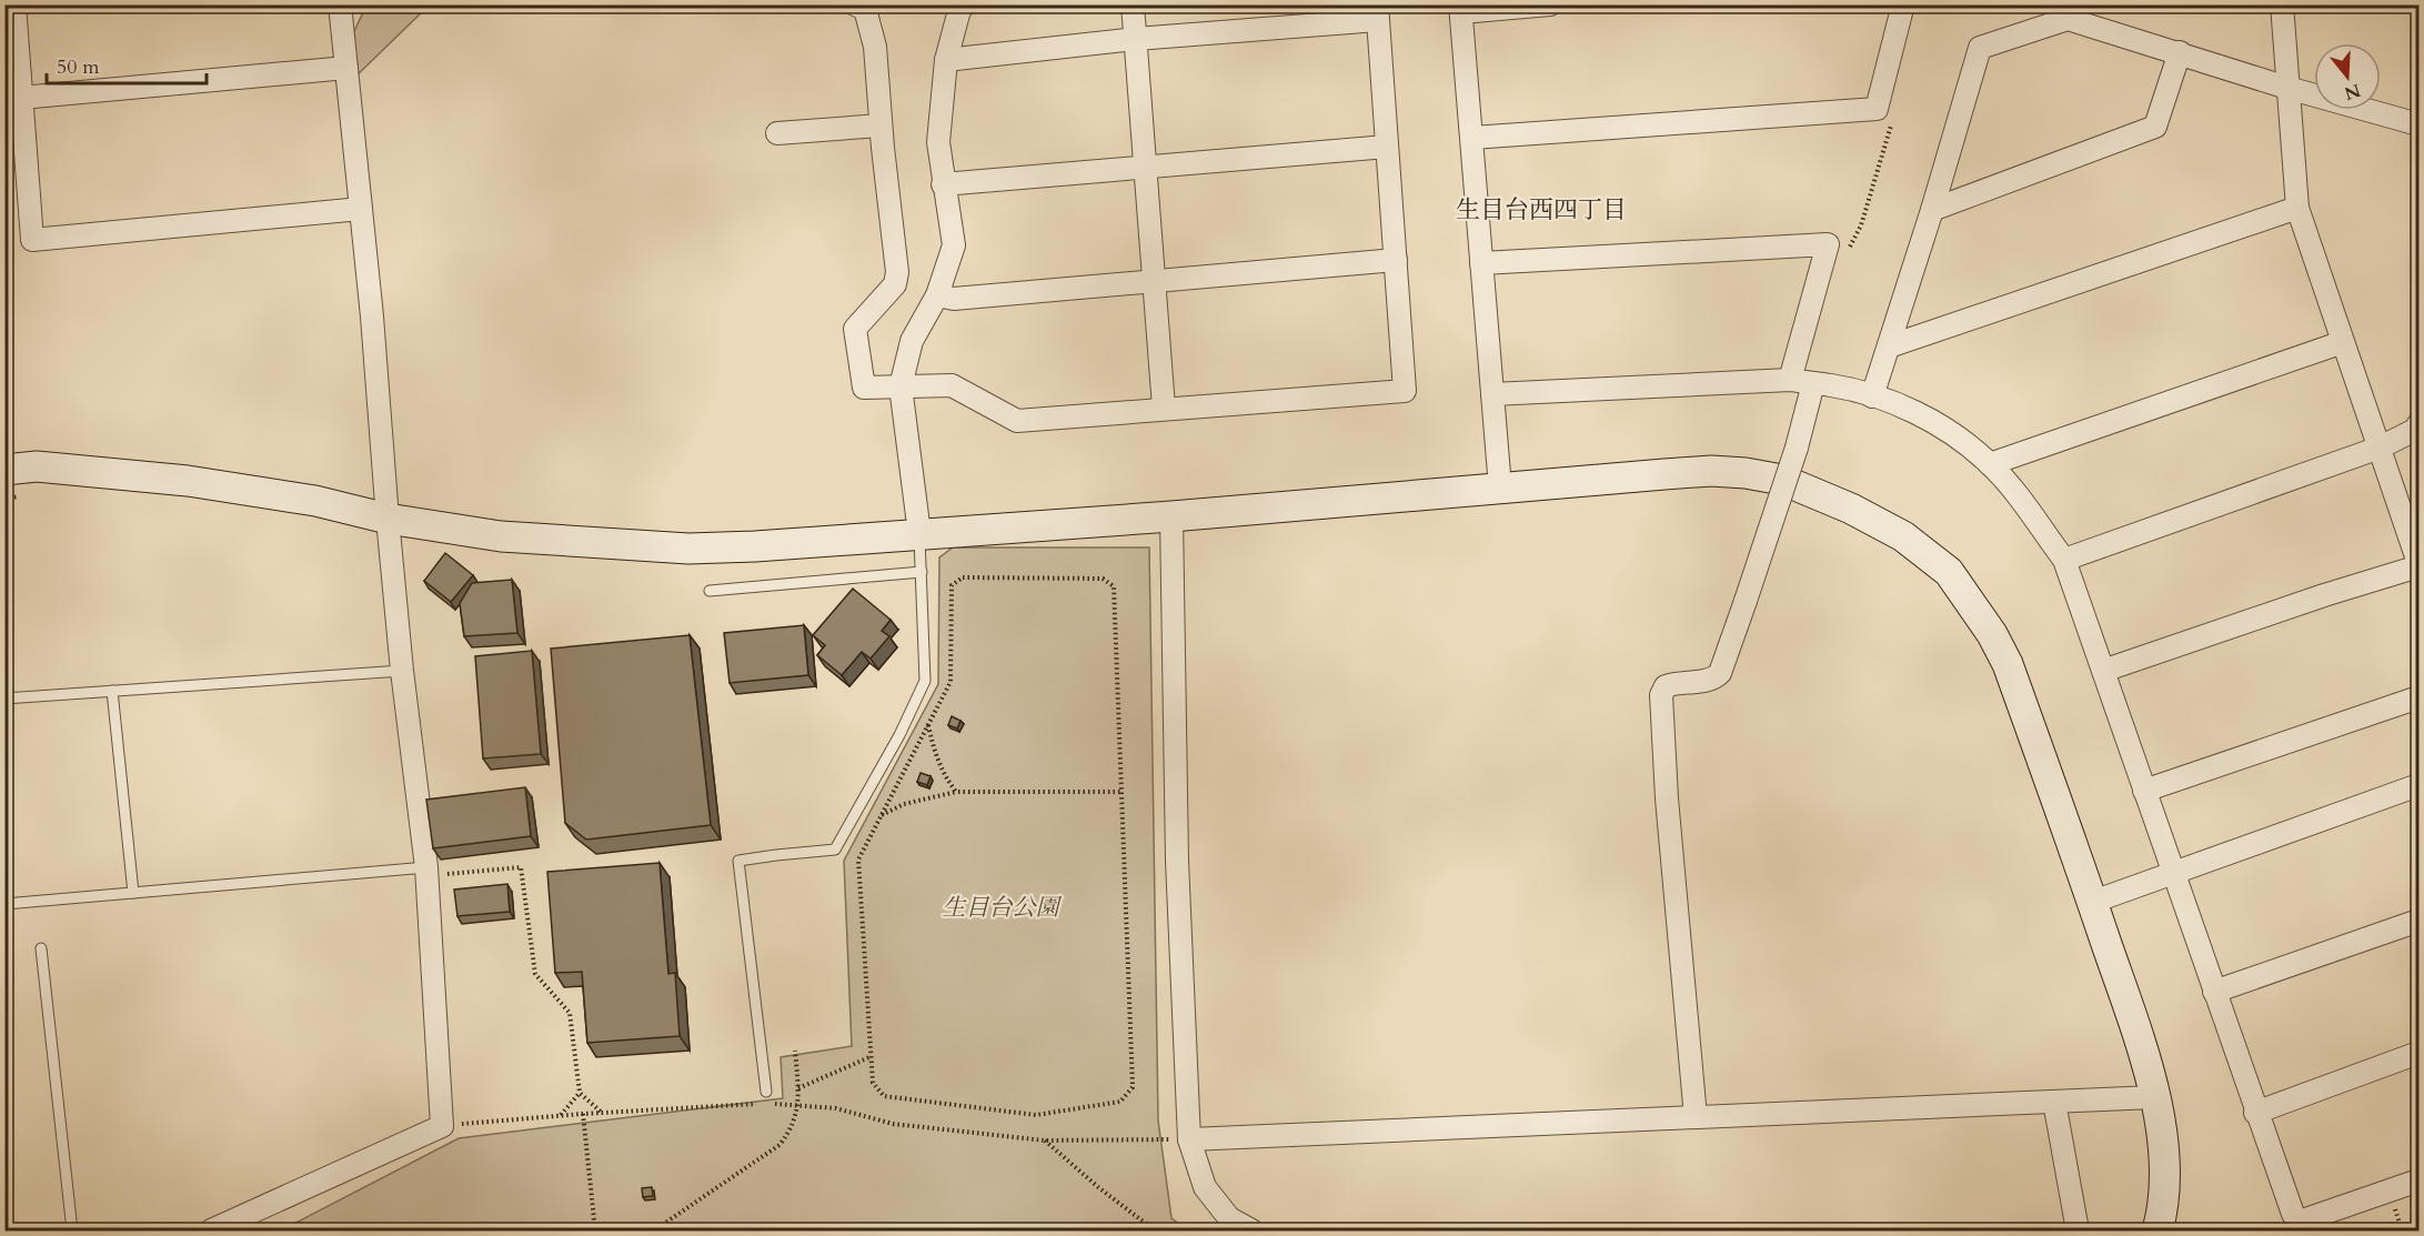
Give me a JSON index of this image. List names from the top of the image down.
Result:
{
  "districts": ["生目台西四丁目"],
  "parks": ["生目台公園"],
  "scale_bar": "50 m",
  "north": "bottom"
}
